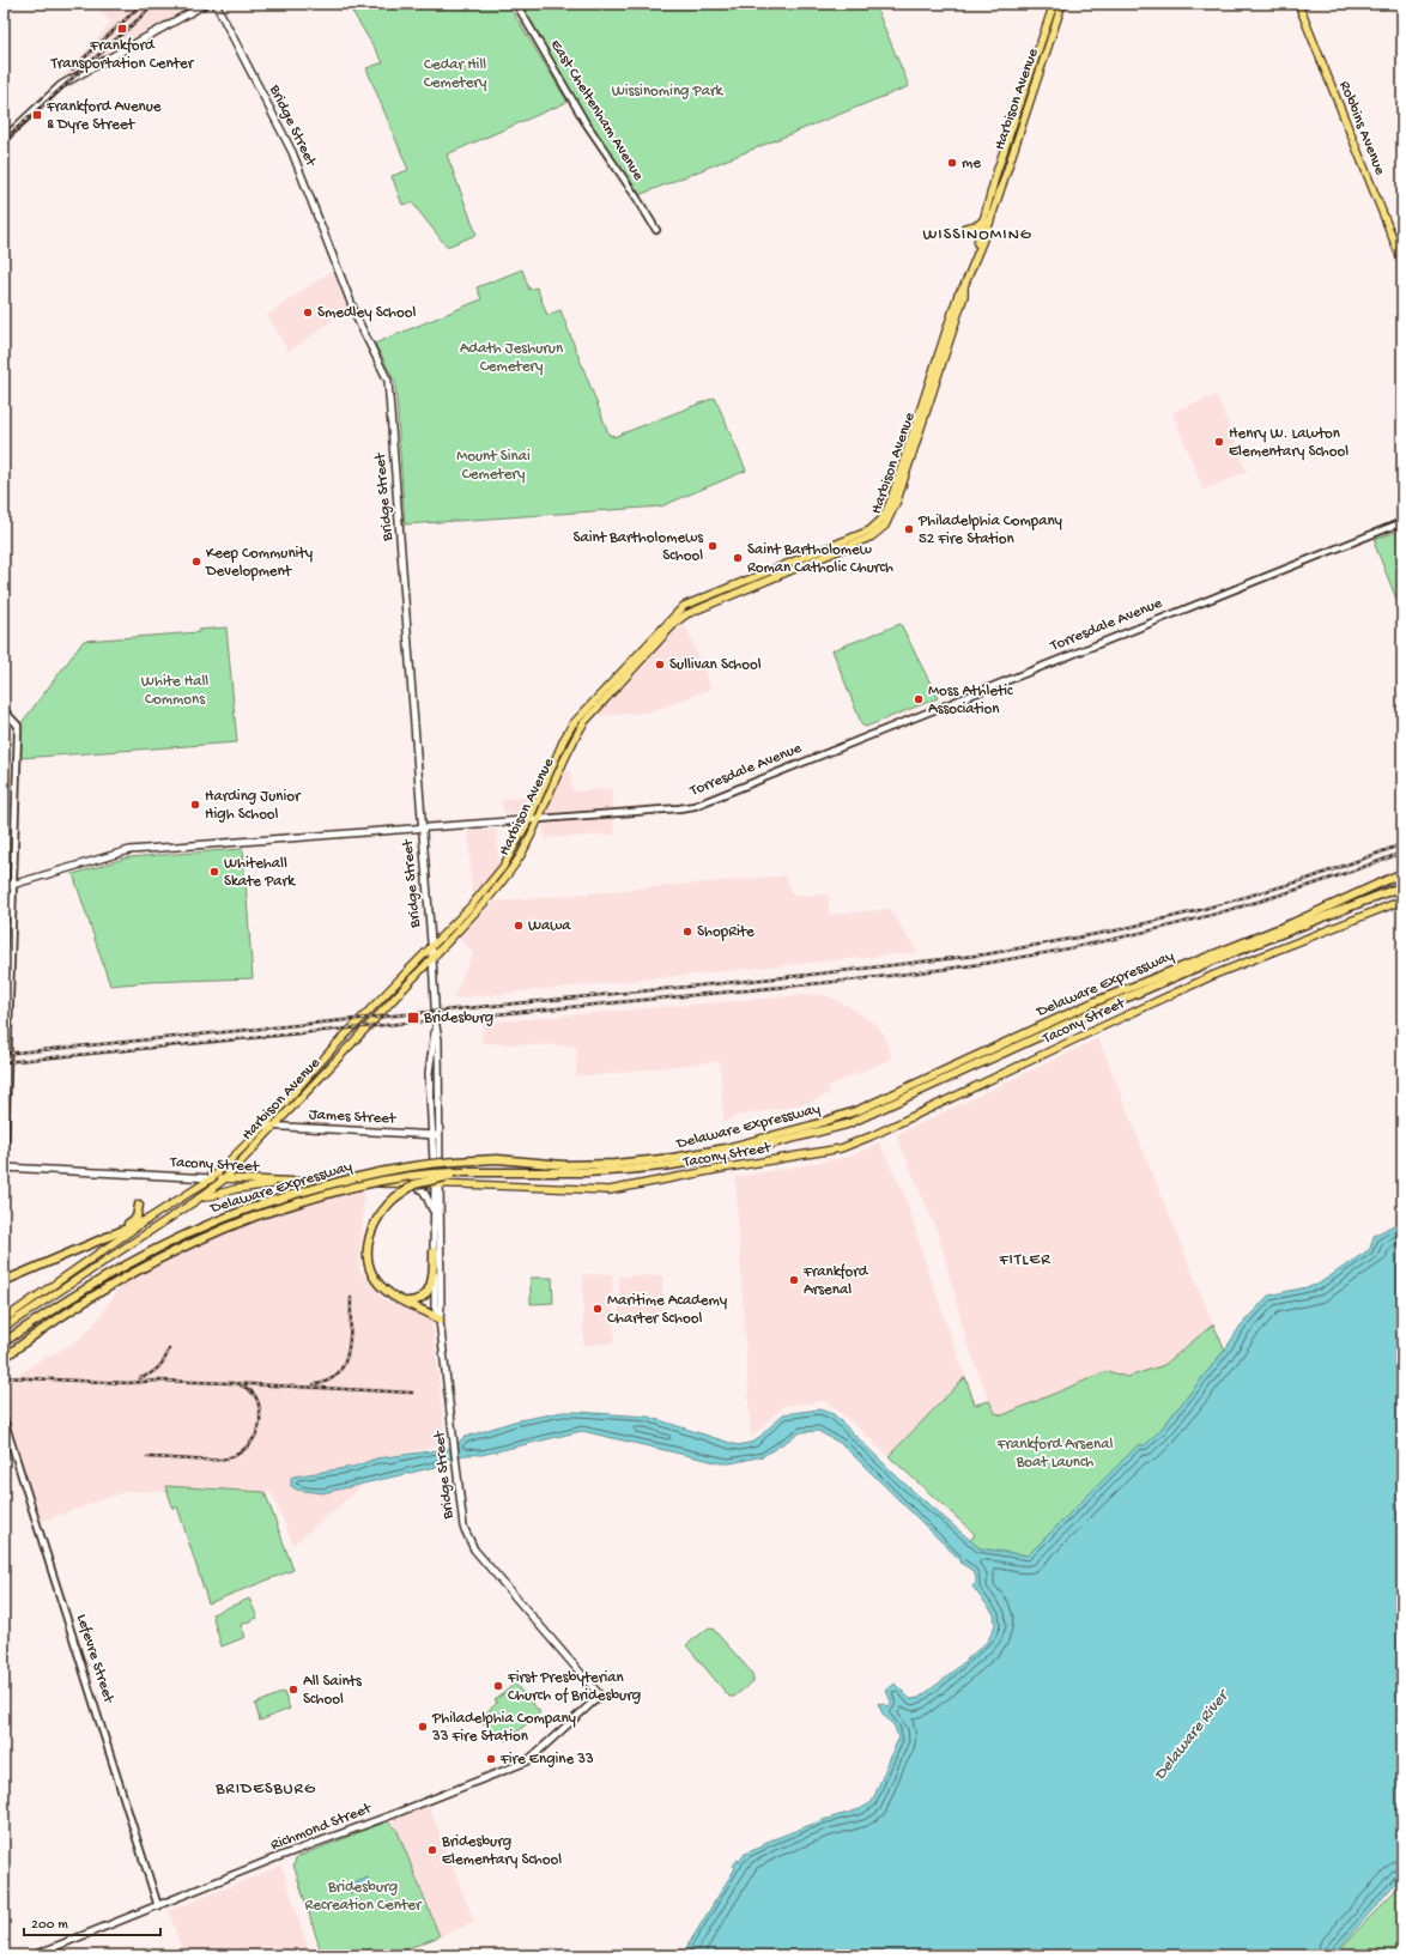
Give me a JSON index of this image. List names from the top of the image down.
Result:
{
  "streets": {
    "highway": ["Delaware Expressway"],
    "main road": [
      "Harbison Avenue",
      "Bridge Street",
      "Robbins Avenue",
      "Torresdale Avenue",
      "Tacony Street",
      "James Street",
      "Richmond Street"
    ],
    "street": ["East Cheltenham Avenue", "Lefevre Street"]
  },
  "crossings": [
    ["Harbison Avenue", "Bridge Street"],
    ["Harbison Avenue", "Torresdale Avenue"],
    ["Harbison Avenue", "Tacony Street"],
    ["Harbison Avenue", "James Street"],
    ["Bridge Street", "Torresdale Avenue"],
    ["Bridge Street", "Tacony Street"],
    ["Bridge Street", "James Street"],
    ["Bridge Street", "Richmond Street"],
    ["Lefevre Street", "Richmond Street"]
  ],
  "districts": ["WISSINOMING", "FITLER", "BRIDESBURG"],
  "water": ["Delaware River"],
  "parks": [
    "Cedar Hill Cemetery",
    "Wissinoming Park",
    "Adath Jeshurun Cemetery",
    "Mount Sinai Cemetery",
    "White Hall Commons",
    "Frankford Arsenal Boat Launch",
    "Bridesburg Recreation Center"
  ],
  "places": {
    "transit": ["Frankford Transportation Center", "Frankford Avenue & Dyre Street", "Bridesburg"],
    "other": [
      "me",
      "Smedley School",
      "Henry W. Lawton Elementary School",
      "Philadelphia Company 52 Fire Station",
      "Saint Bartholomews School",
      "Saint Bartholomew Roman Catholic Church",
      "Keep Community Development",
      "Sullivan School",
      "Moss Athletic Association",
      "Harding Junior High School",
      "Whitehall Skate Park",
      "Wawa",
      "ShopRite",
      "Frankford Arsenal",
      "Maritime Academy Charter School",
      "First Presbyterian Church of Bridesburg",
      "All Saints School",
      "Philadelphia Company 33 Fire Station",
      "Fire Engine 33",
      "Bridesburg Elementary School"
    ]
  },
  "scale_bar": "200 m"
}
